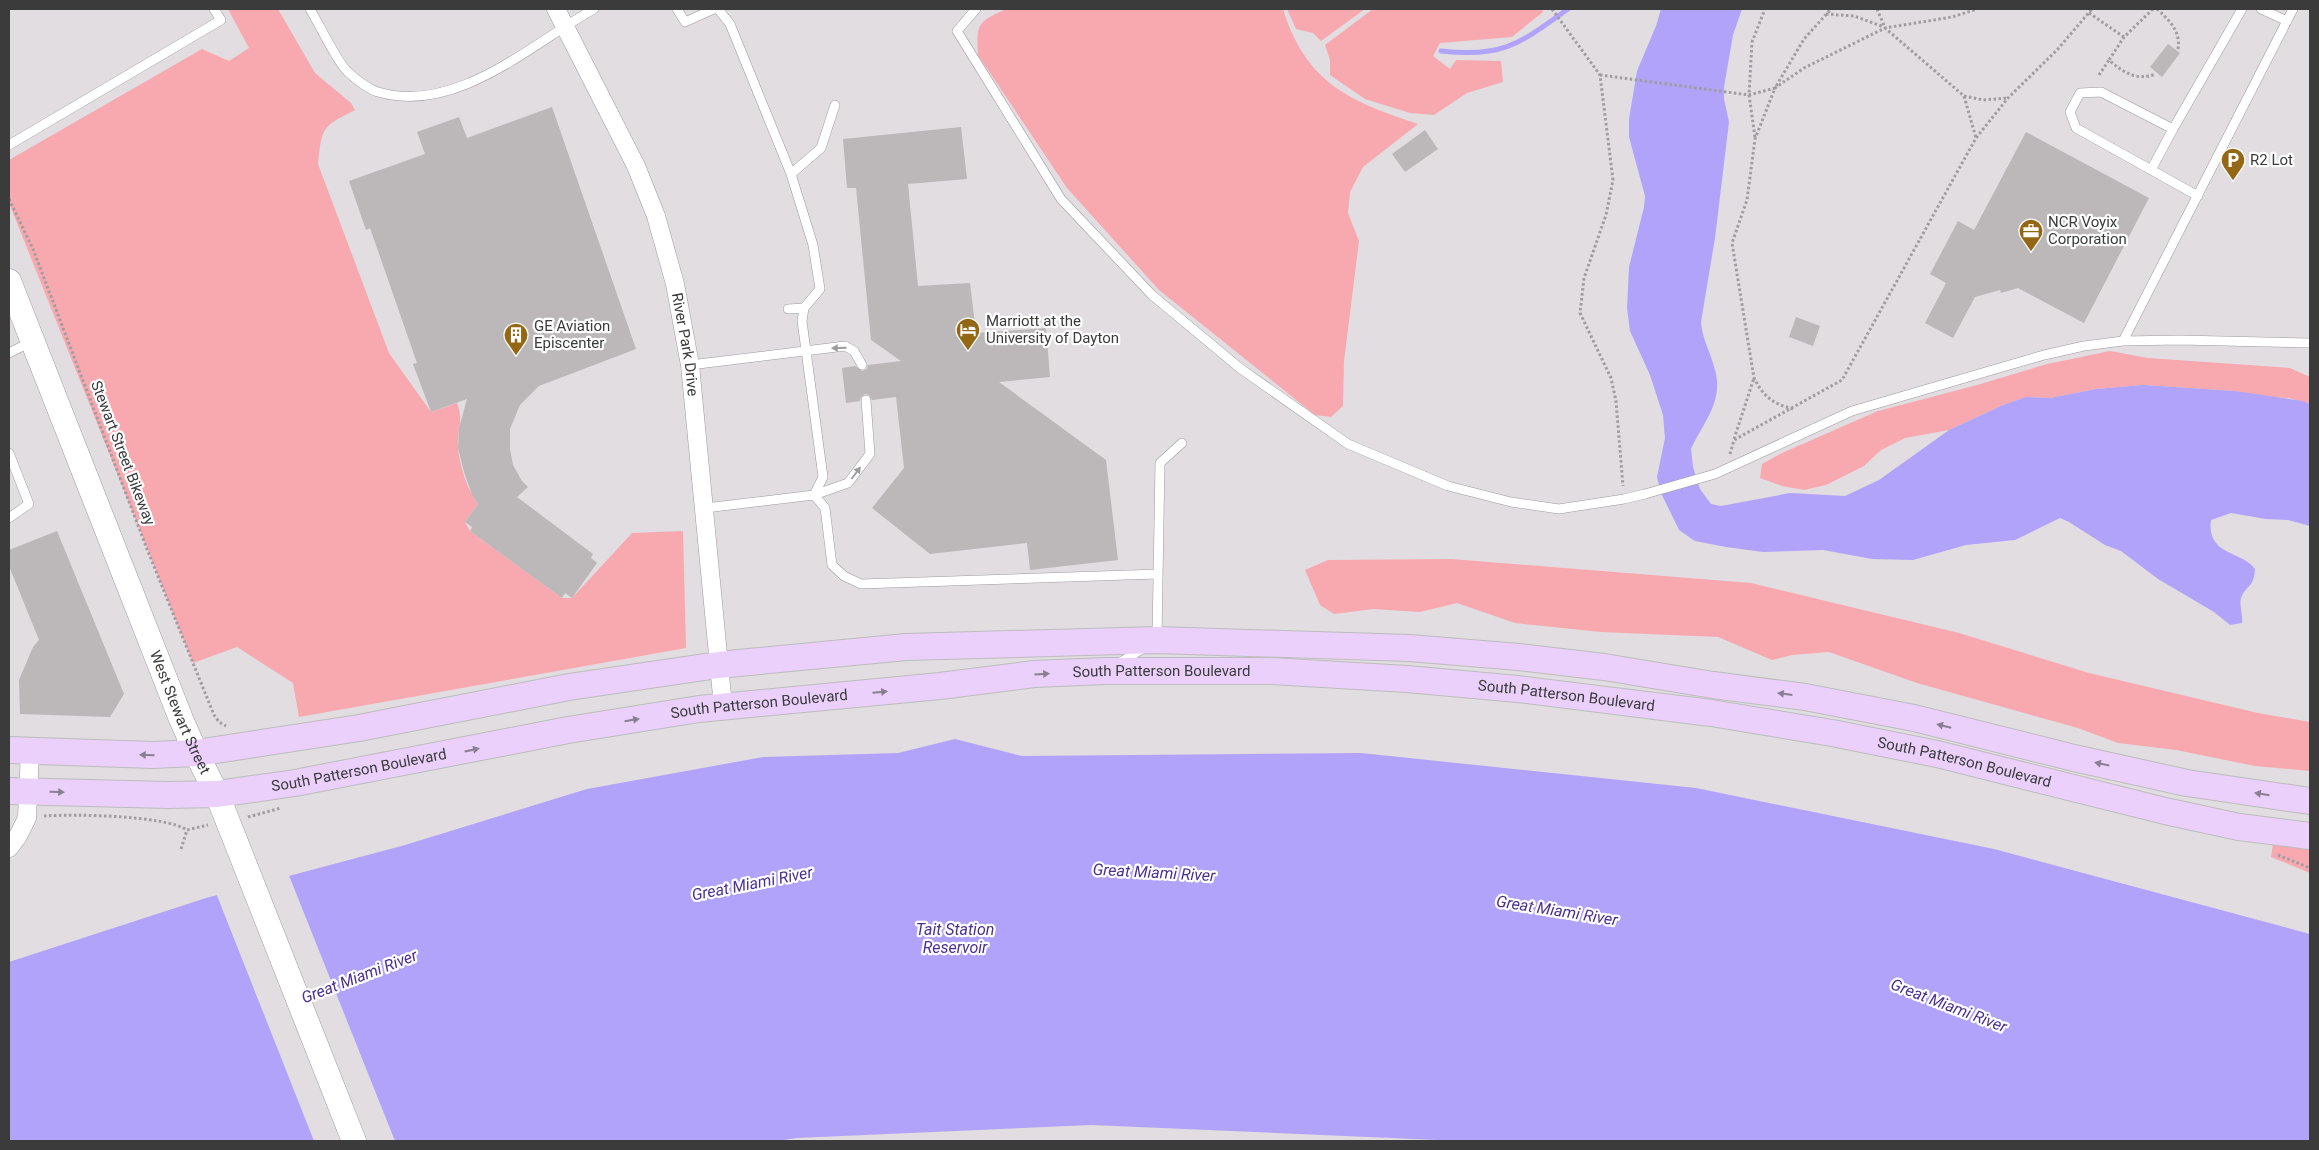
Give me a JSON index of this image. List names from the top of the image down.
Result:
{
  "streets": {
    "main road": ["South Patterson Boulevard", "West Stewart Street"],
    "street": ["River Park Drive"],
    "path": ["Stewart Street Bikeway"]
  },
  "crossings": [
    ["River Park Drive", "South Patterson Boulevard"],
    ["South Patterson Boulevard", "West Stewart Street"]
  ],
  "water": ["Great Miami River", "Tait Station Reservoir"],
  "places": {
    "parking": ["R2 Lot"],
    "office": ["NCR Voyix Corporation"],
    "hotel": ["Marriott at the University of Dayton"],
    "building": ["GE Aviation Episcenter"]
  }
}
